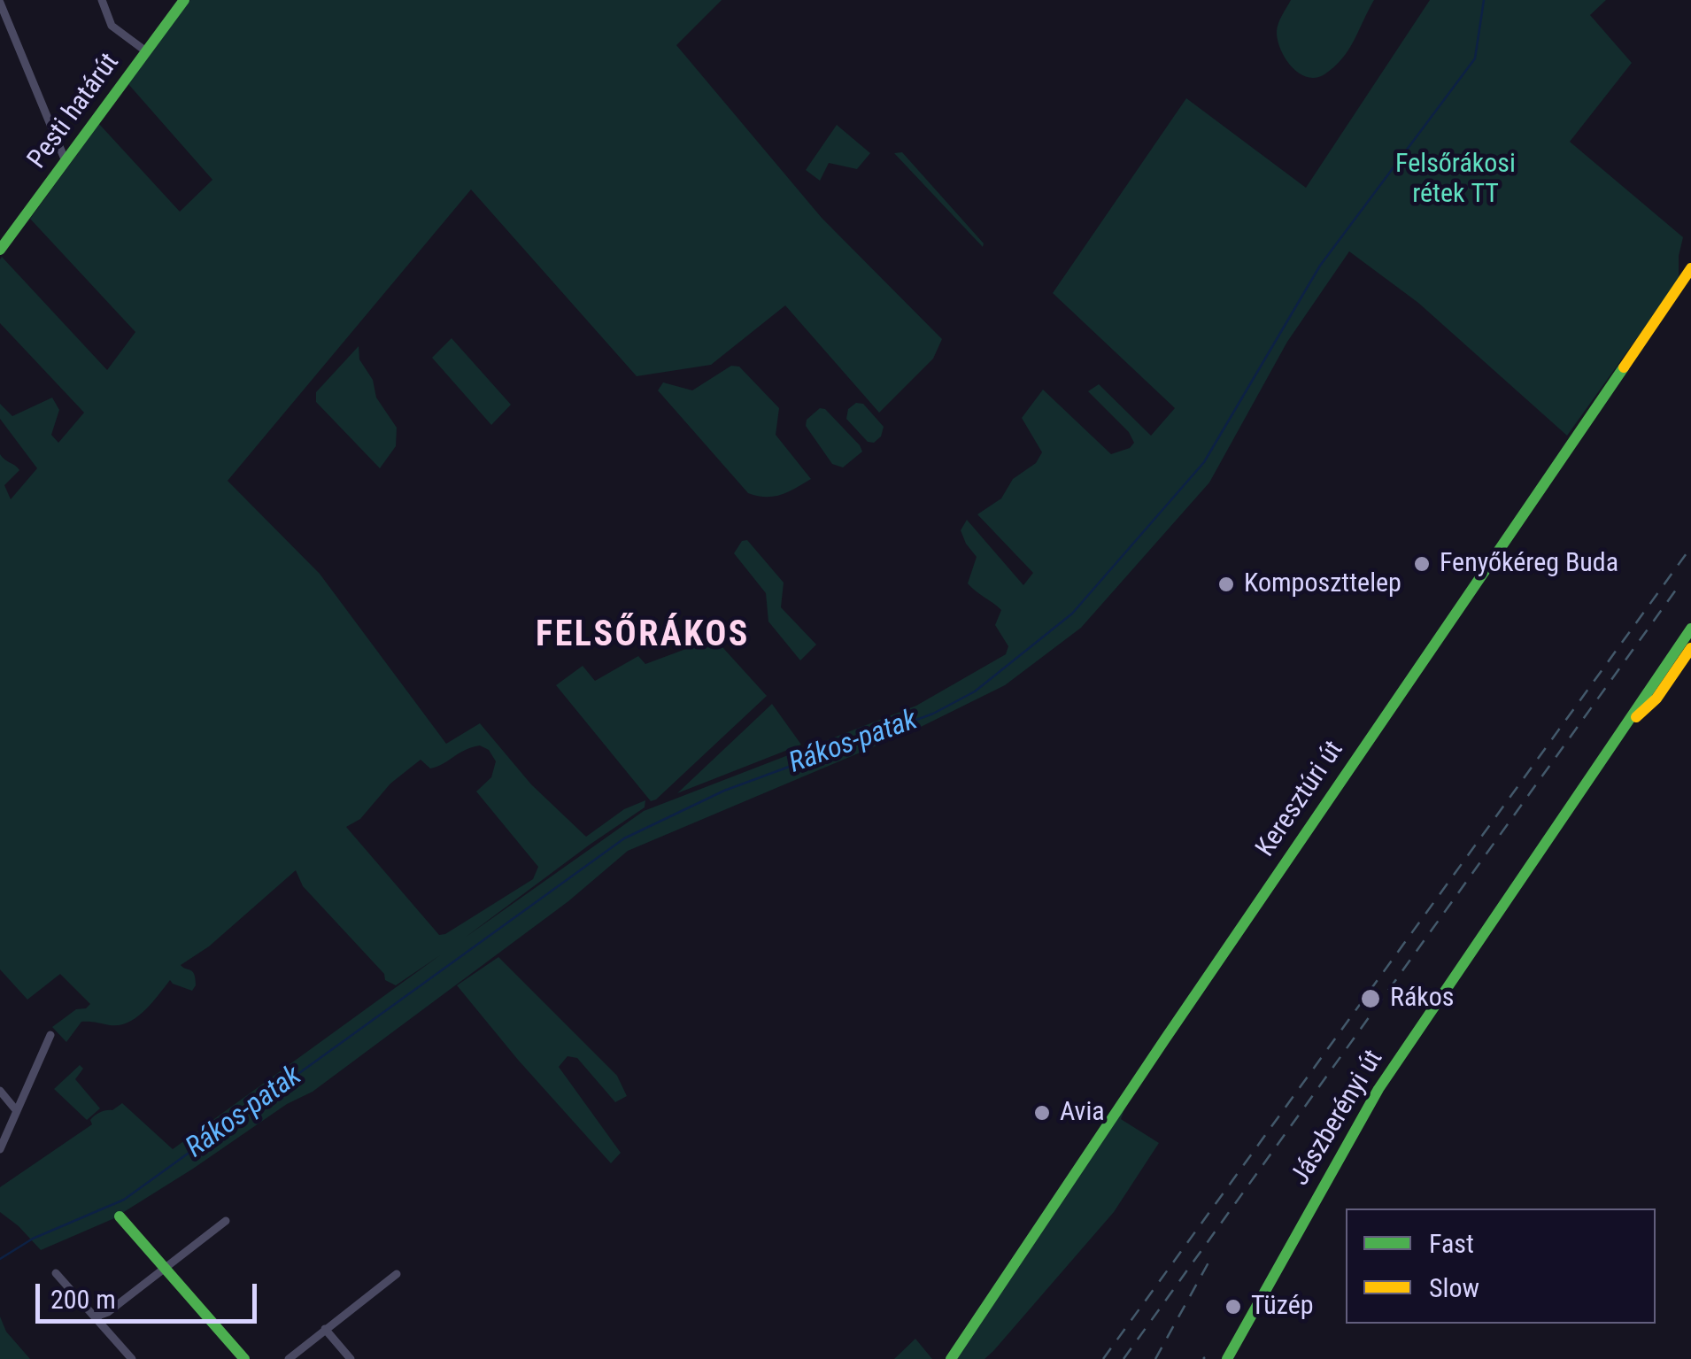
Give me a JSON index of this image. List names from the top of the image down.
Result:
{
  "streets": {
    "main road": ["Pesti határút", "Keresztúri út", "Jászberényi út"]
  },
  "districts": ["FELSŐRÁKOS"],
  "water": ["Rákos-patak"],
  "parks": ["Felsőrákosi rétek TT"],
  "places": [
    "Fenyőkéreg Buda",
    "Komposzttelep",
    "Rákos",
    "Avia",
    "Tüzép"
  ],
  "legend": ["Fast", "Slow"],
  "scale_bar": "200 m"
}
